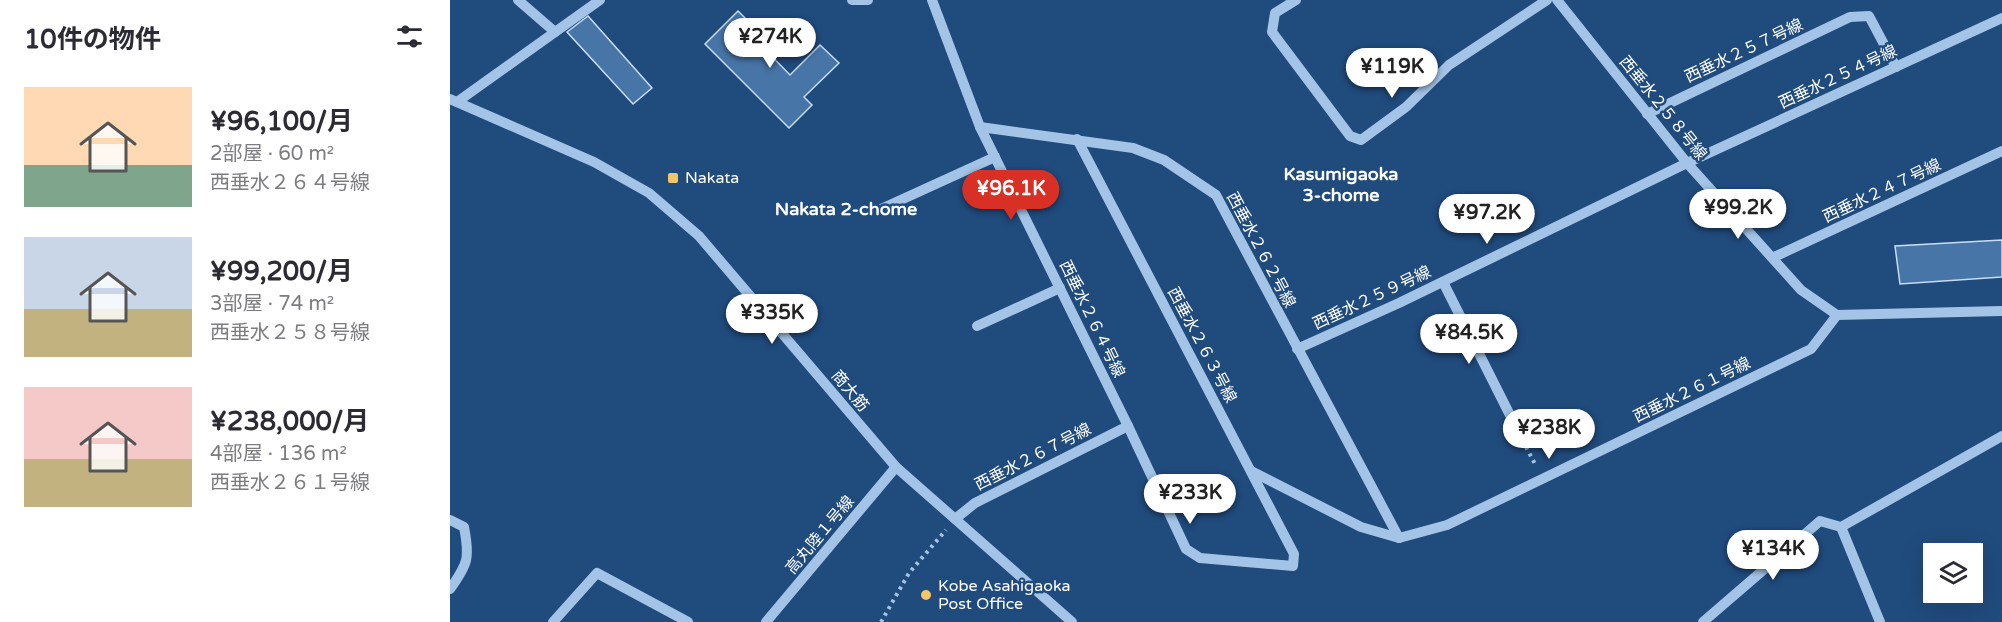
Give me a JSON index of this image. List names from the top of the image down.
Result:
{
  "streets": {
    "street": [
      "西垂水２５７号線",
      "西垂水２５４号線",
      "西垂水２５８号線",
      "西垂水２４７号線",
      "西垂水２６２号線",
      "西垂水２５９号線",
      "西垂水２６４号線",
      "西垂水２６３号線",
      "西垂水２６１号線",
      "商大筋",
      "西垂水２６７号線",
      "高丸陸１号線"
    ]
  },
  "crossings": [
    ["西垂水２５７号線", "西垂水２５４号線"],
    ["西垂水２５７号線", "西垂水２５８号線"],
    ["西垂水２５４号線", "西垂水２５８号線"],
    ["西垂水２５４号線", "西垂水２５９号線"],
    ["西垂水２５８号線", "西垂水２４７号線"],
    ["西垂水２５８号線", "西垂水２５９号線"],
    ["西垂水２５８号線", "西垂水２６１号線"],
    ["西垂水２６２号線", "西垂水２５９号線"],
    ["西垂水２６２号線", "西垂水２６４号線"],
    ["西垂水２６２号線", "西垂水２６３号線"],
    ["西垂水２６２号線", "西垂水２６１号線"],
    ["西垂水２６４号線", "西垂水２６３号線"],
    ["西垂水２６４号線", "西垂水２６７号線"],
    ["商大筋", "西垂水２６７号線"],
    ["商大筋", "高丸陸１号線"]
  ],
  "districts": ["Kasumigaoka 3-chome", "Nakata 2-chome"],
  "places": {
    "transit": ["Nakata"],
    "other": ["Kobe Asahigaoka Post Office"]
  },
  "page": {
    "heading": "10件の物件",
    "price": [
      "¥274K",
      "¥119K",
      "¥96.1K",
      "¥99.2K",
      "¥97.2K",
      "¥335K",
      "¥84.5K",
      "¥238K",
      "¥233K",
      "¥134K"
    ],
    "list": [
      {
        "name": "¥96,100/月",
        "note": "2部屋 · 60 m² · 西垂水２６４号線"
      },
      {
        "name": "¥99,200/月",
        "note": "3部屋 · 74 m² · 西垂水２５８号線"
      },
      {
        "name": "¥238,000/月",
        "note": "4部屋 · 136 m² · 西垂水２６１号線"
      }
    ]
  }
}
